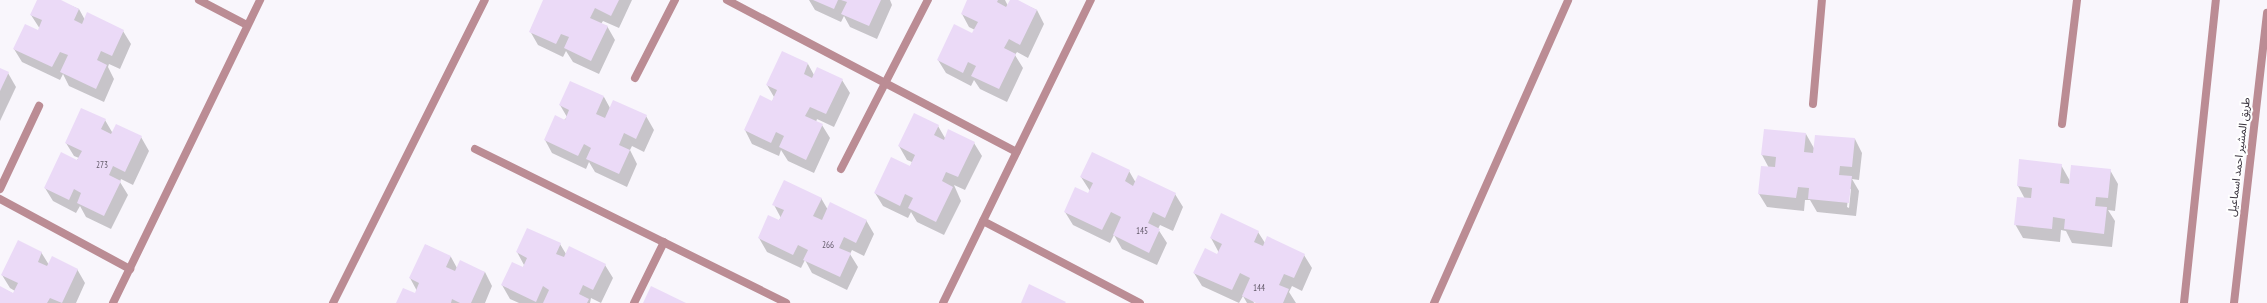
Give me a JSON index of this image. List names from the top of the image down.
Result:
{
  "streets": {
    "street": ["طريق المشير احمد اسماعيل"]
  },
  "house_numbers": [
    "273",
    "145",
    "266",
    "144"
  ]
}
